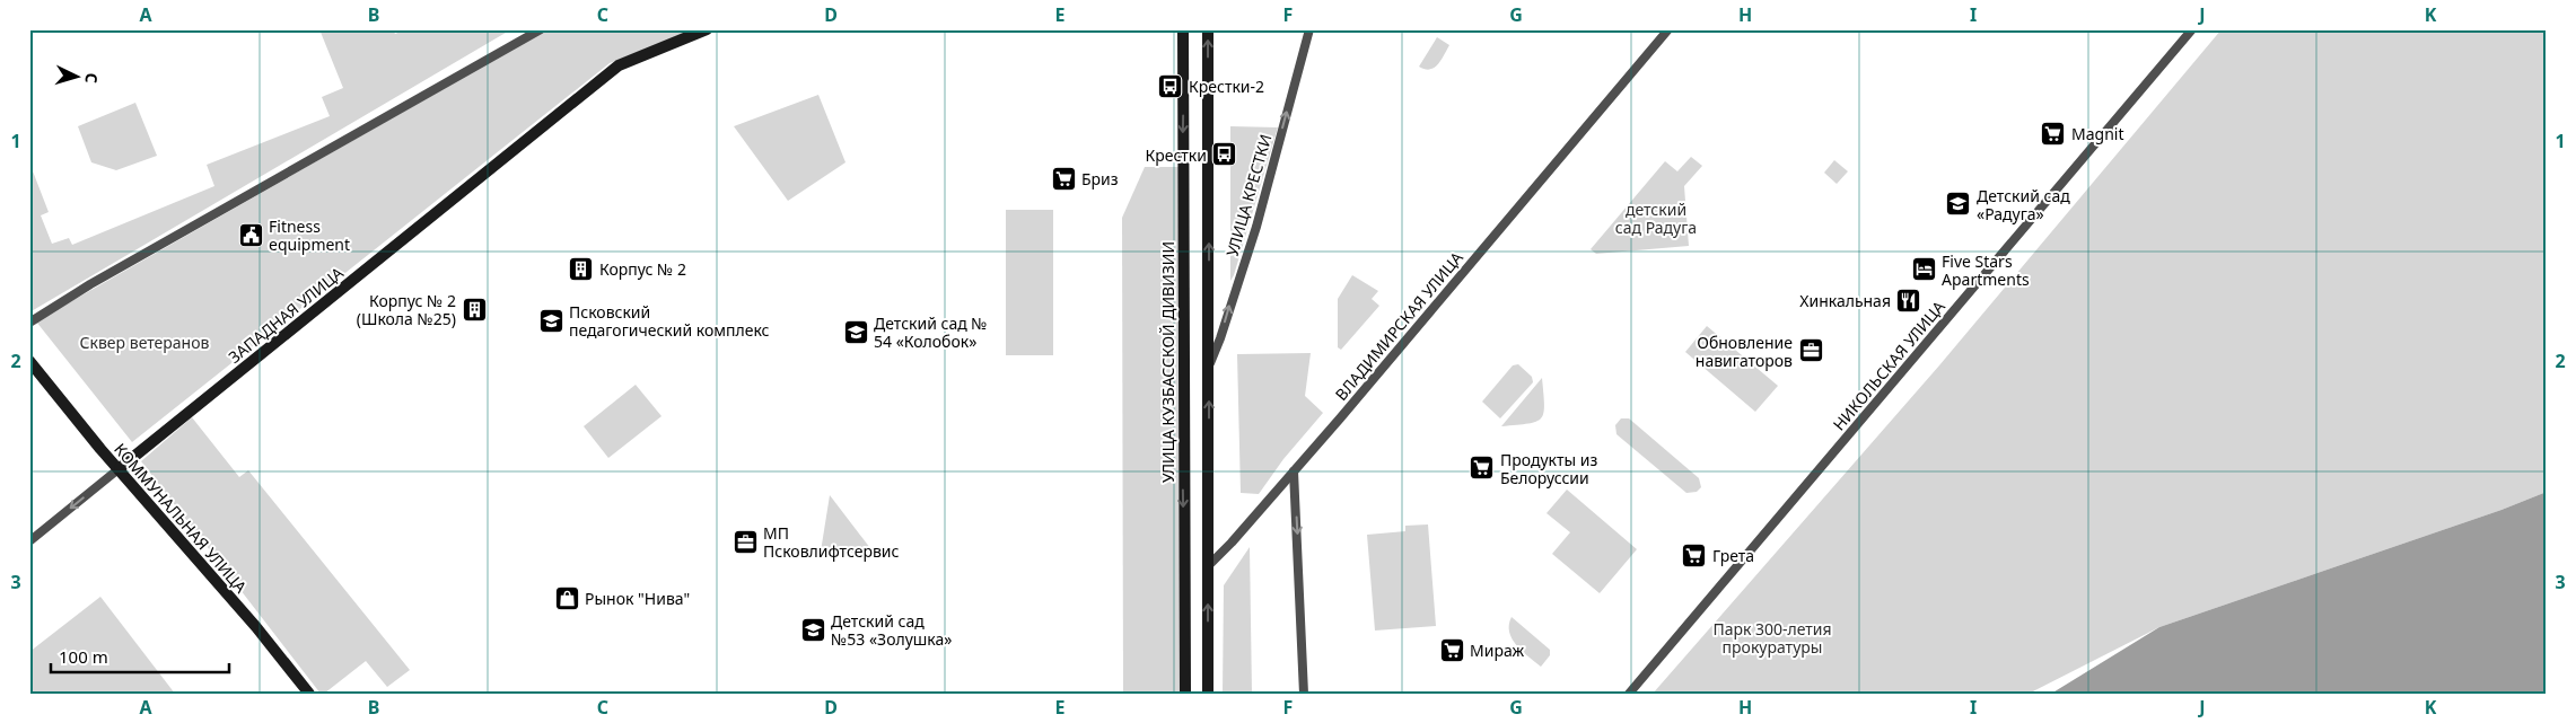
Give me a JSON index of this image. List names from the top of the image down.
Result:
{
  "streets": {
    "street": [
      "УЛИЦА КРЕСТКИ",
      "ЗАПАДНАЯ УЛИЦА",
      "ВЛАДИМИРСКАЯ УЛИЦА",
      "УЛИЦА КУЗБАССКОЙ ДИВИЗИИ",
      "НИКОЛЬСКАЯ УЛИЦА",
      "КОММУНАЛЬНАЯ УЛИЦА"
    ]
  },
  "crossings": [
    ["ЗАПАДНАЯ УЛИЦА", "КОММУНАЛЬНАЯ УЛИЦА"]
  ],
  "parks": ["детский сад Радуга", "Сквер ветеранов", "Парк 300-летия прокуратуры"],
  "places": {
    "bus stop": ["Крестки-2", "Крестки"],
    "supermarket": [
      "Magnit",
      "Бриз",
      "Продукты из Белоруссии",
      "Грета",
      "Мираж"
    ],
    "school or university": [
      "Детский сад «Радуга»",
      "Псковский педагогический комплекс",
      "Детский сад № 54 «Колобок»",
      "Детский сад №53 «Золушка»"
    ],
    "public building": ["Fitness equipment"],
    "building": ["Корпус № 2", "Корпус № 2 (Школа №25)"],
    "hotel": ["Five Stars Apartments"],
    "restaurant": ["Хинкальная"],
    "office": ["Обновление навигаторов", "МП Псковлифтсервис"],
    "shop": ["Рынок \"Нива\""]
  },
  "scale_bar": "100 m",
  "north": "right",
  "grid": {
    "columns": [
      "A",
      "B",
      "C",
      "D",
      "E",
      "F",
      "G",
      "H",
      "I",
      "J",
      "K"
    ],
    "rows": ["1", "2", "3"]
  }
}
